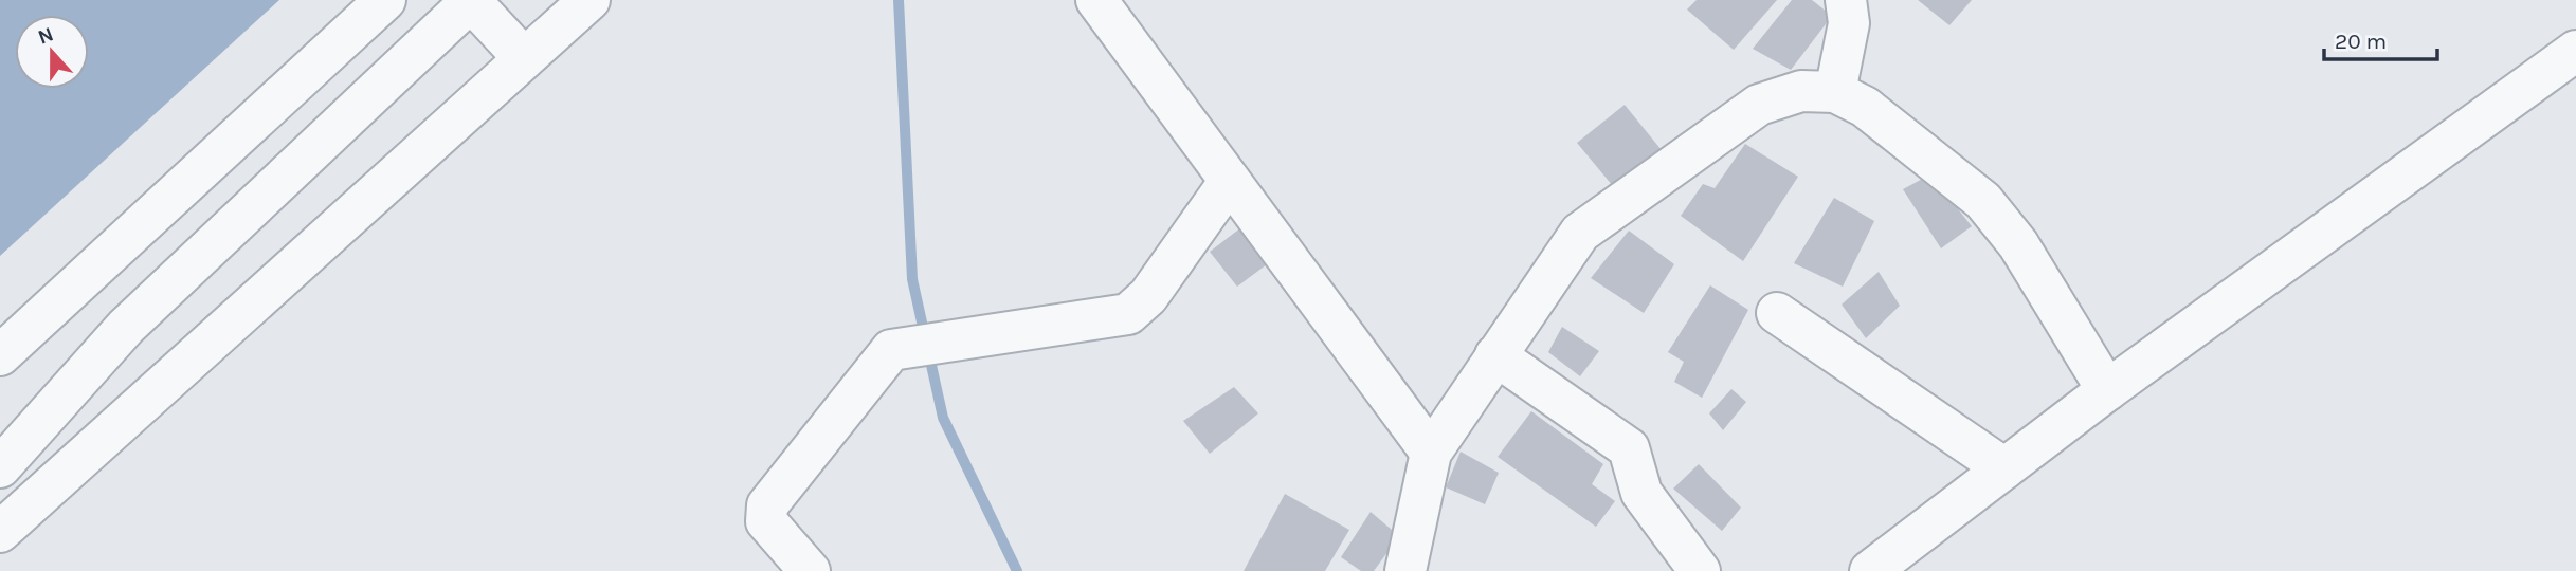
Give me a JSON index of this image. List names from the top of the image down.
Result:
{
  "scale_bar": "20 m",
  "north": "top"
}
